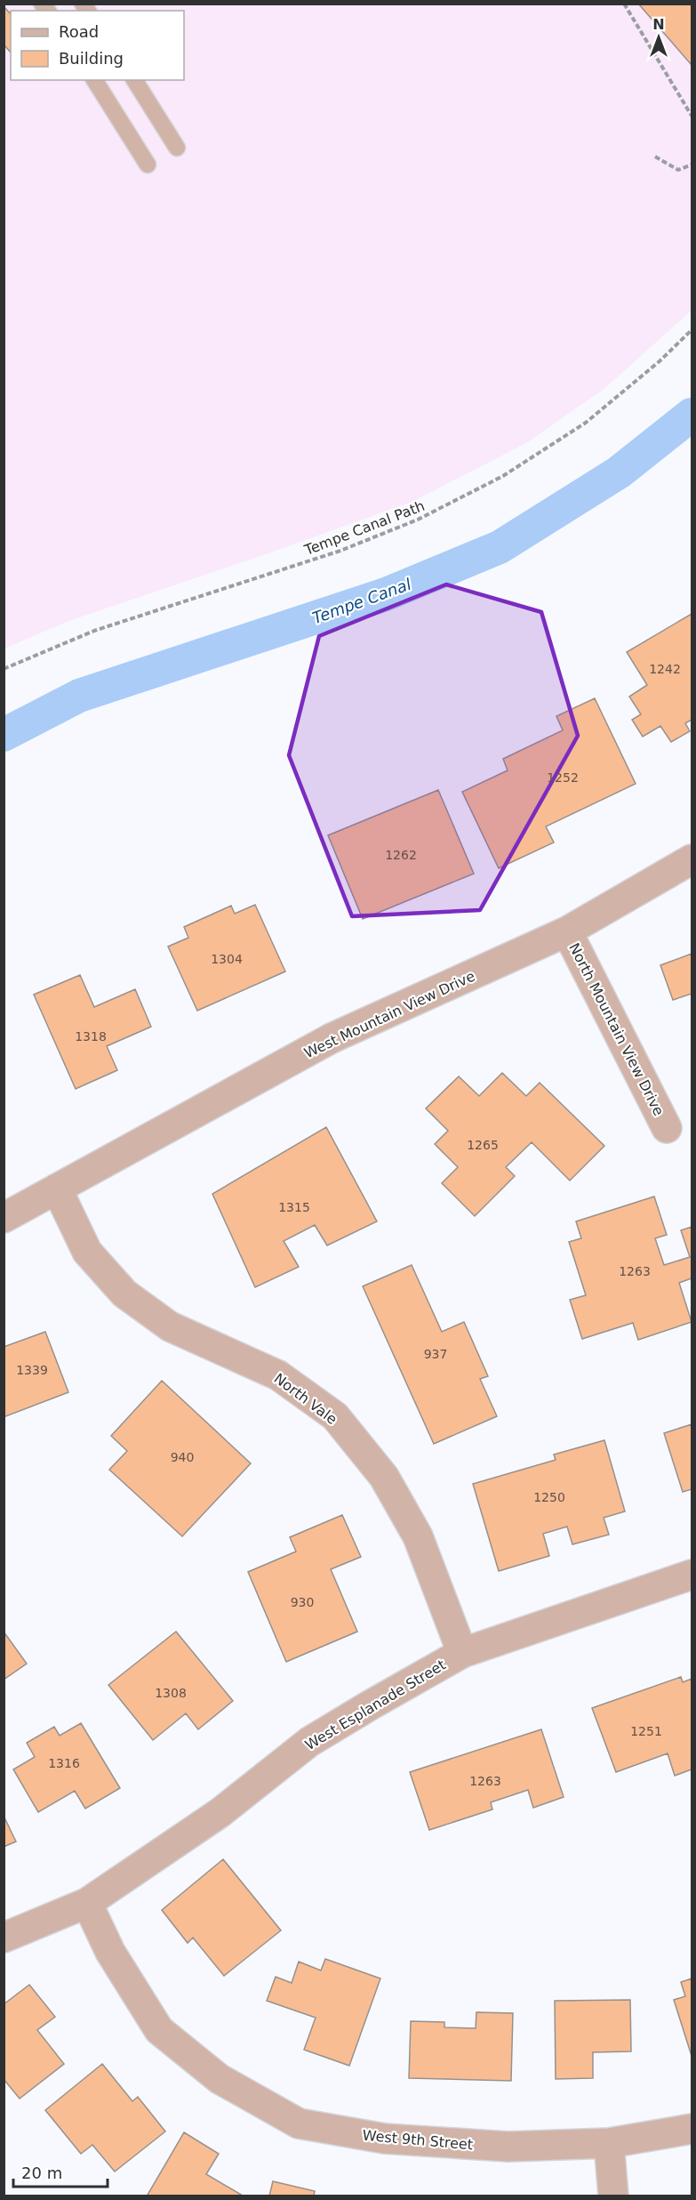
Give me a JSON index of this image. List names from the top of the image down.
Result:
{
  "streets": {
    "street": [
      "West Mountain View Drive",
      "North Mountain View Drive",
      "North Vale",
      "West Esplanade Street",
      "West 9th Street"
    ],
    "path": ["Tempe Canal Path"]
  },
  "crossings": [
    ["West Mountain View Drive", "North Mountain View Drive"],
    ["West Mountain View Drive", "North Vale"],
    ["North Vale", "West Esplanade Street"],
    ["West Esplanade Street", "West 9th Street"]
  ],
  "water": ["Tempe Canal"],
  "house_numbers": [
    "1242",
    "1252",
    "1262",
    "1304",
    "1318",
    "1265",
    "1315",
    "1263",
    "937",
    "1339",
    "940",
    "1250",
    "930",
    "1308",
    "1251",
    "1316",
    "1263"
  ],
  "legend": ["Road", "Building"],
  "scale_bar": "20 m",
  "north": "top"
}
